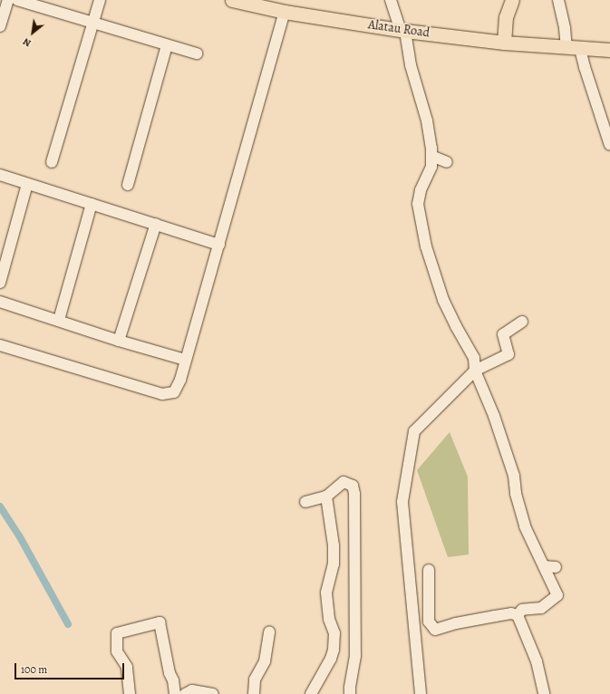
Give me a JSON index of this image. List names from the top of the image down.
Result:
{
  "streets": {
    "main road": ["Alatau Road"]
  },
  "scale_bar": "100 m",
  "north": "bottom left"
}
